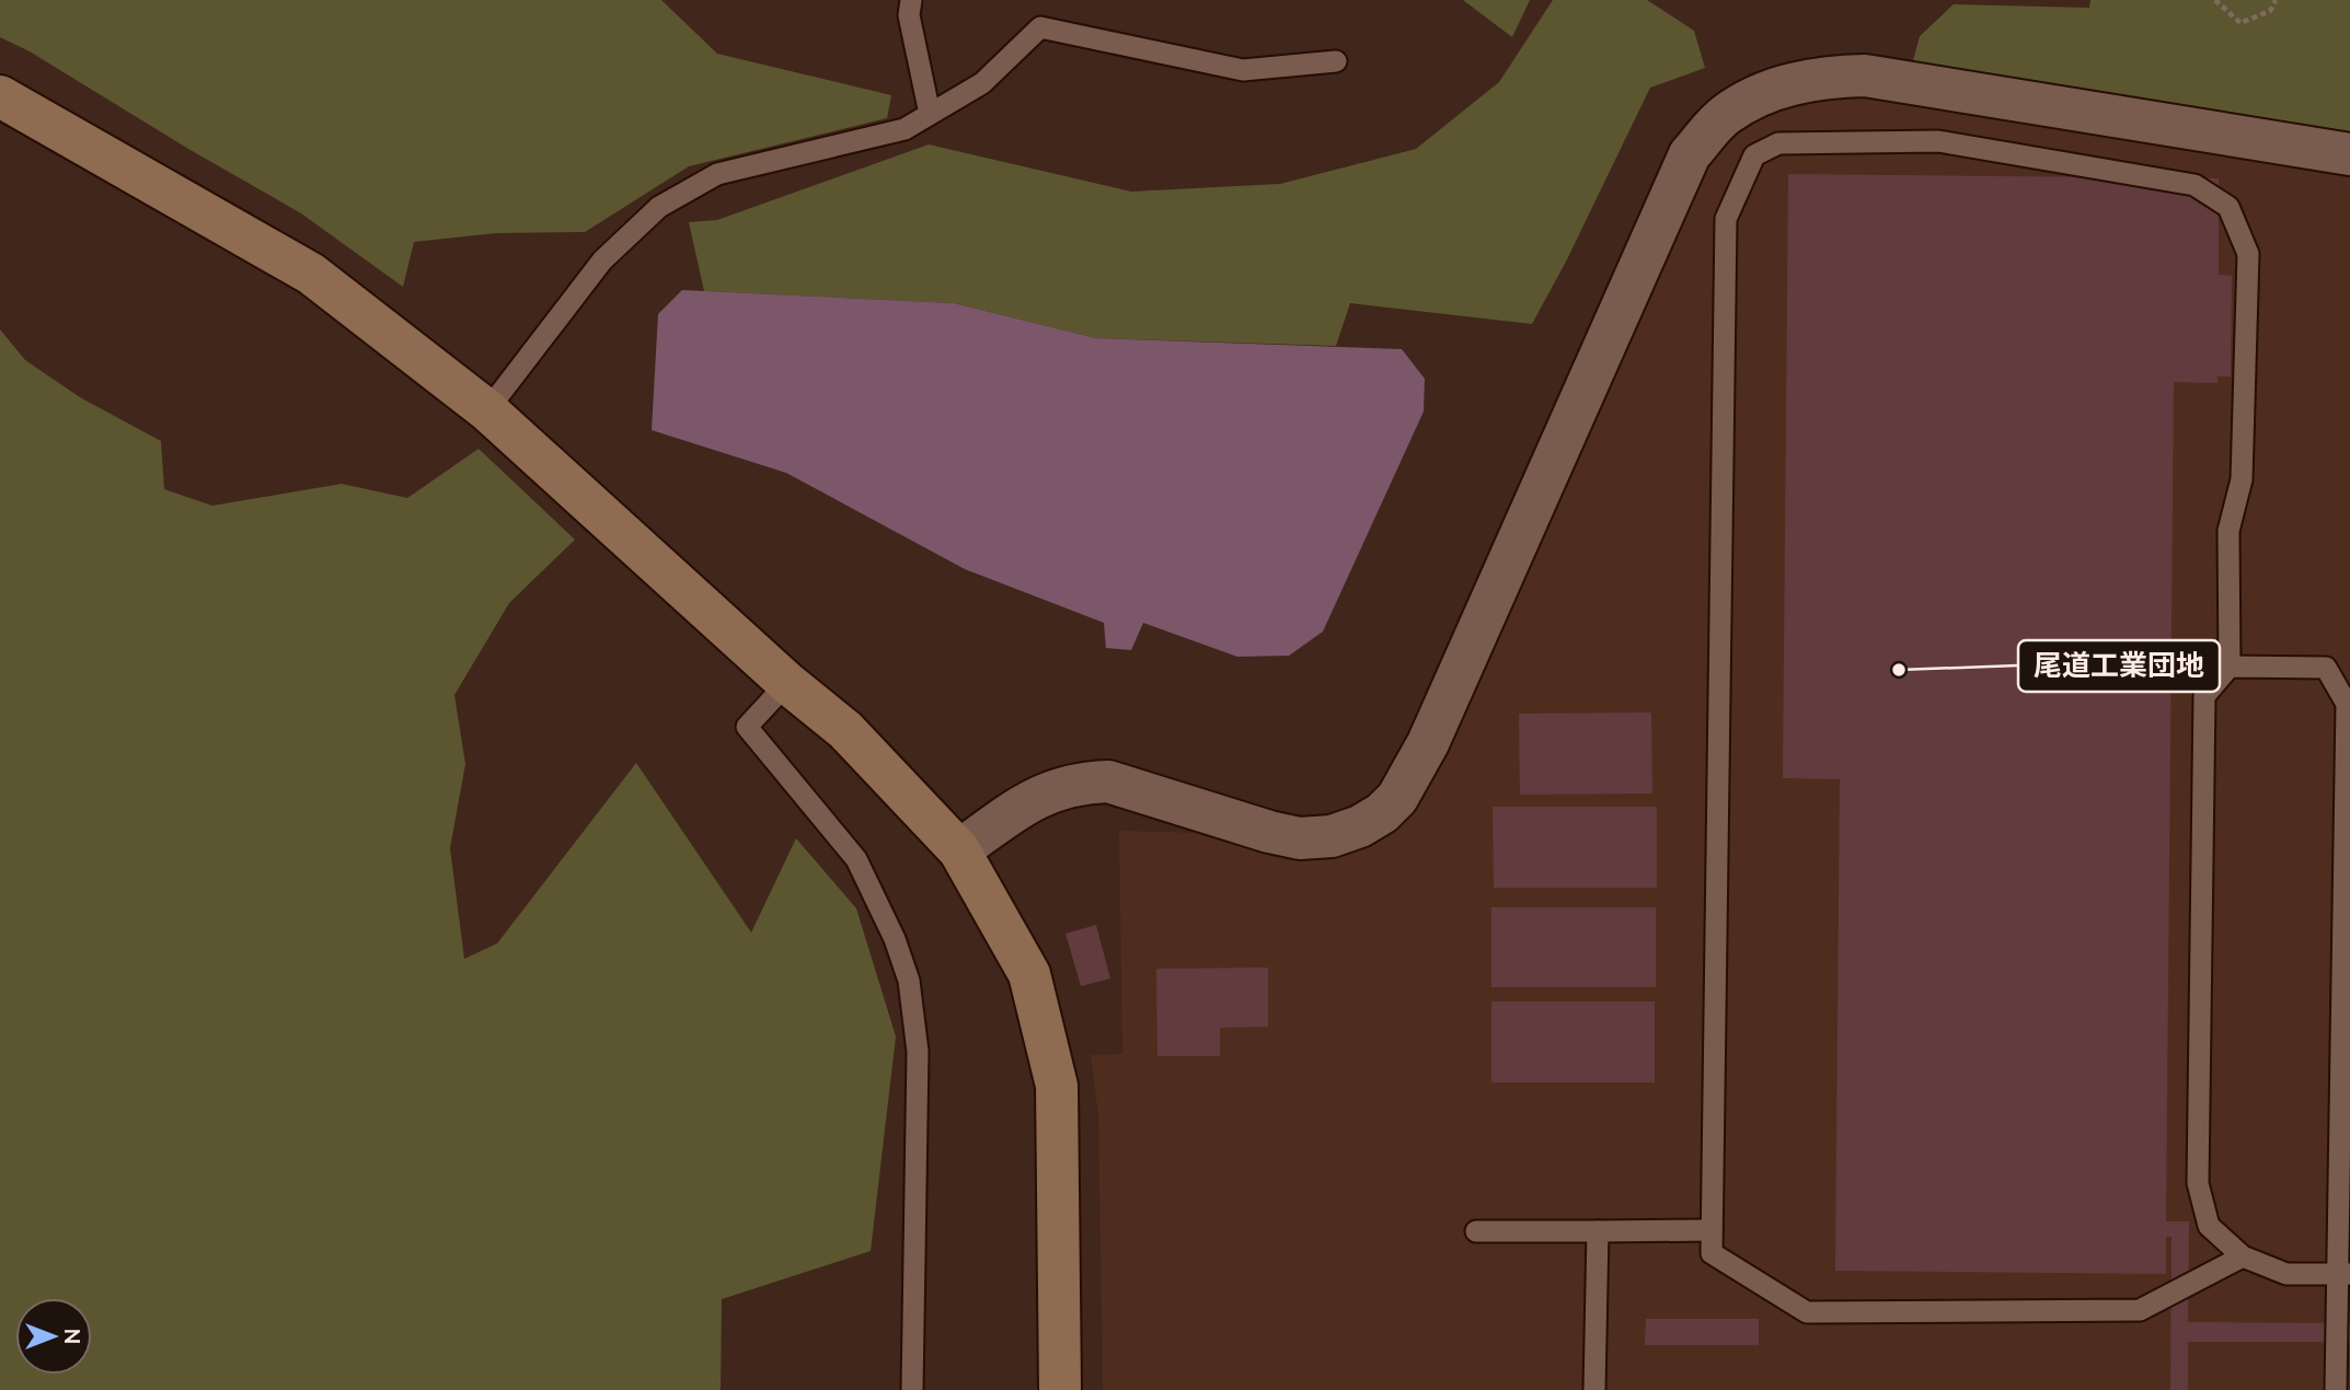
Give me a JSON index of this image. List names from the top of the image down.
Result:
{
  "places": ["尾道工業団地"],
  "north": "right"
}
